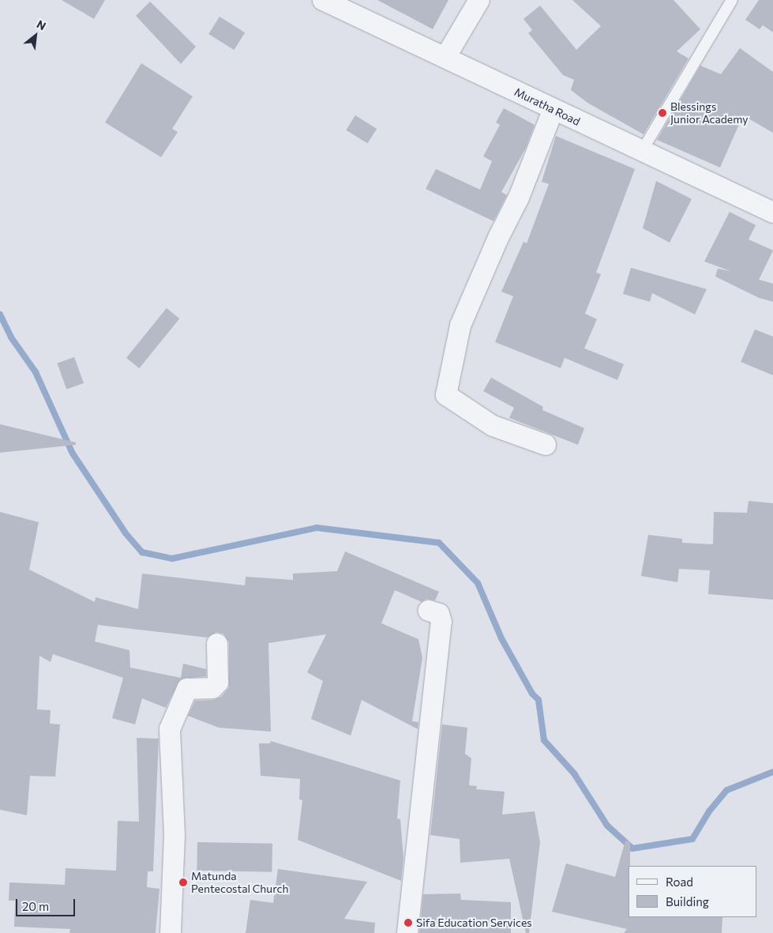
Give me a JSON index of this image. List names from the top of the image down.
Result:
{
  "streets": {
    "street": ["Muratha Road"]
  },
  "places": ["Blessings Junior Academy", "Matunda Pentecostal Church", "Sifa Education Services"],
  "legend": ["Road", "Building"],
  "scale_bar": "20 m",
  "north": "top right"
}
